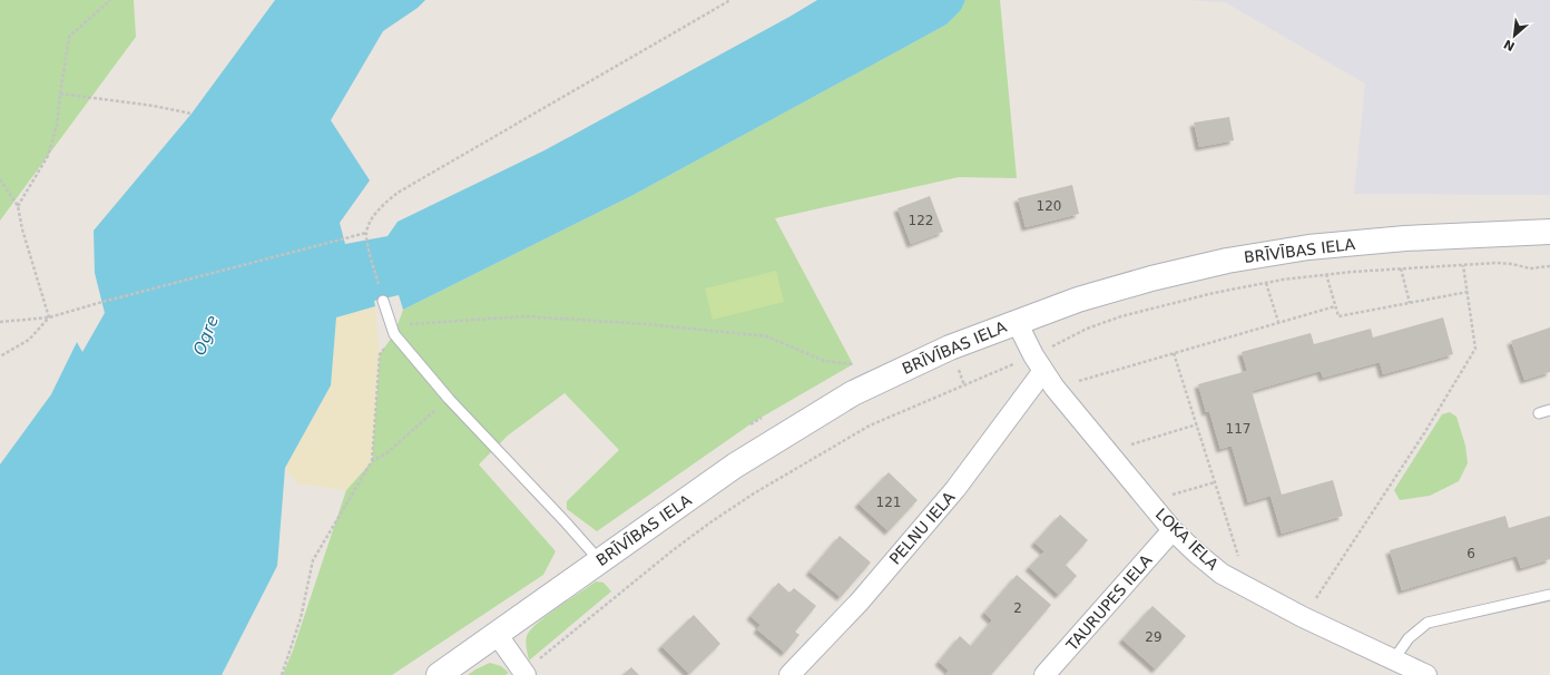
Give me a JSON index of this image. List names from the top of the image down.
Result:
{
  "streets": {
    "main road": ["BRĪVĪBAS IELA"],
    "street": ["PELNU IELA", "LOKA IELA", "TAURUPES IELA"]
  },
  "crossings": [
    ["BRĪVĪBAS IELA", "LOKA IELA"],
    ["PELNU IELA", "LOKA IELA"],
    ["LOKA IELA", "TAURUPES IELA"]
  ],
  "water": ["Ogre"],
  "house_numbers": [
    "120",
    "122",
    "117",
    "121",
    "6",
    "2",
    "29"
  ],
  "north": "bottom left"
}
